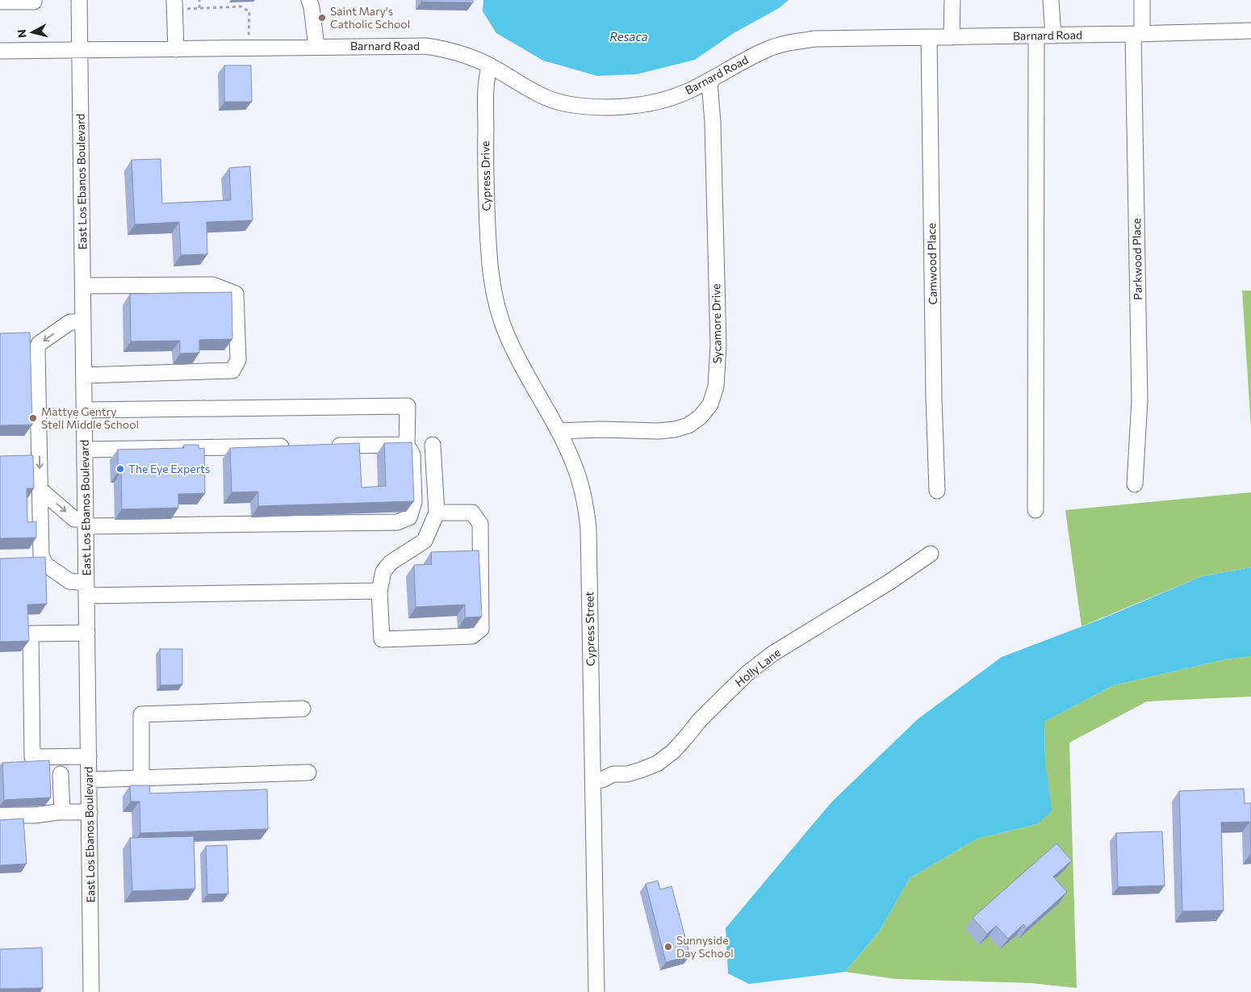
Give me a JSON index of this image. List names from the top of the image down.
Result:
{
  "streets": {
    "street": [
      "Barnard Road",
      "Cypress Drive",
      "East Los Ebanos Boulevard",
      "Parkwood Place",
      "Camwood Place",
      "Sycamore Drive",
      "Cypress Street",
      "Holly Lane"
    ]
  },
  "crossings": [
    ["Barnard Road", "Cypress Drive"],
    ["Barnard Road", "East Los Ebanos Boulevard"],
    ["Barnard Road", "Parkwood Place"],
    ["Barnard Road", "Camwood Place"],
    ["Barnard Road", "Sycamore Drive"],
    ["Cypress Drive", "Cypress Street"],
    ["Sycamore Drive", "Cypress Street"],
    ["Cypress Street", "Holly Lane"]
  ],
  "water": ["Resaca"],
  "places": [
    "Saint Mary's Catholic School",
    "Mattye Gentry Stell Middle School",
    "The Eye Experts",
    "Sunnyside Day School"
  ],
  "north": "left"
}
